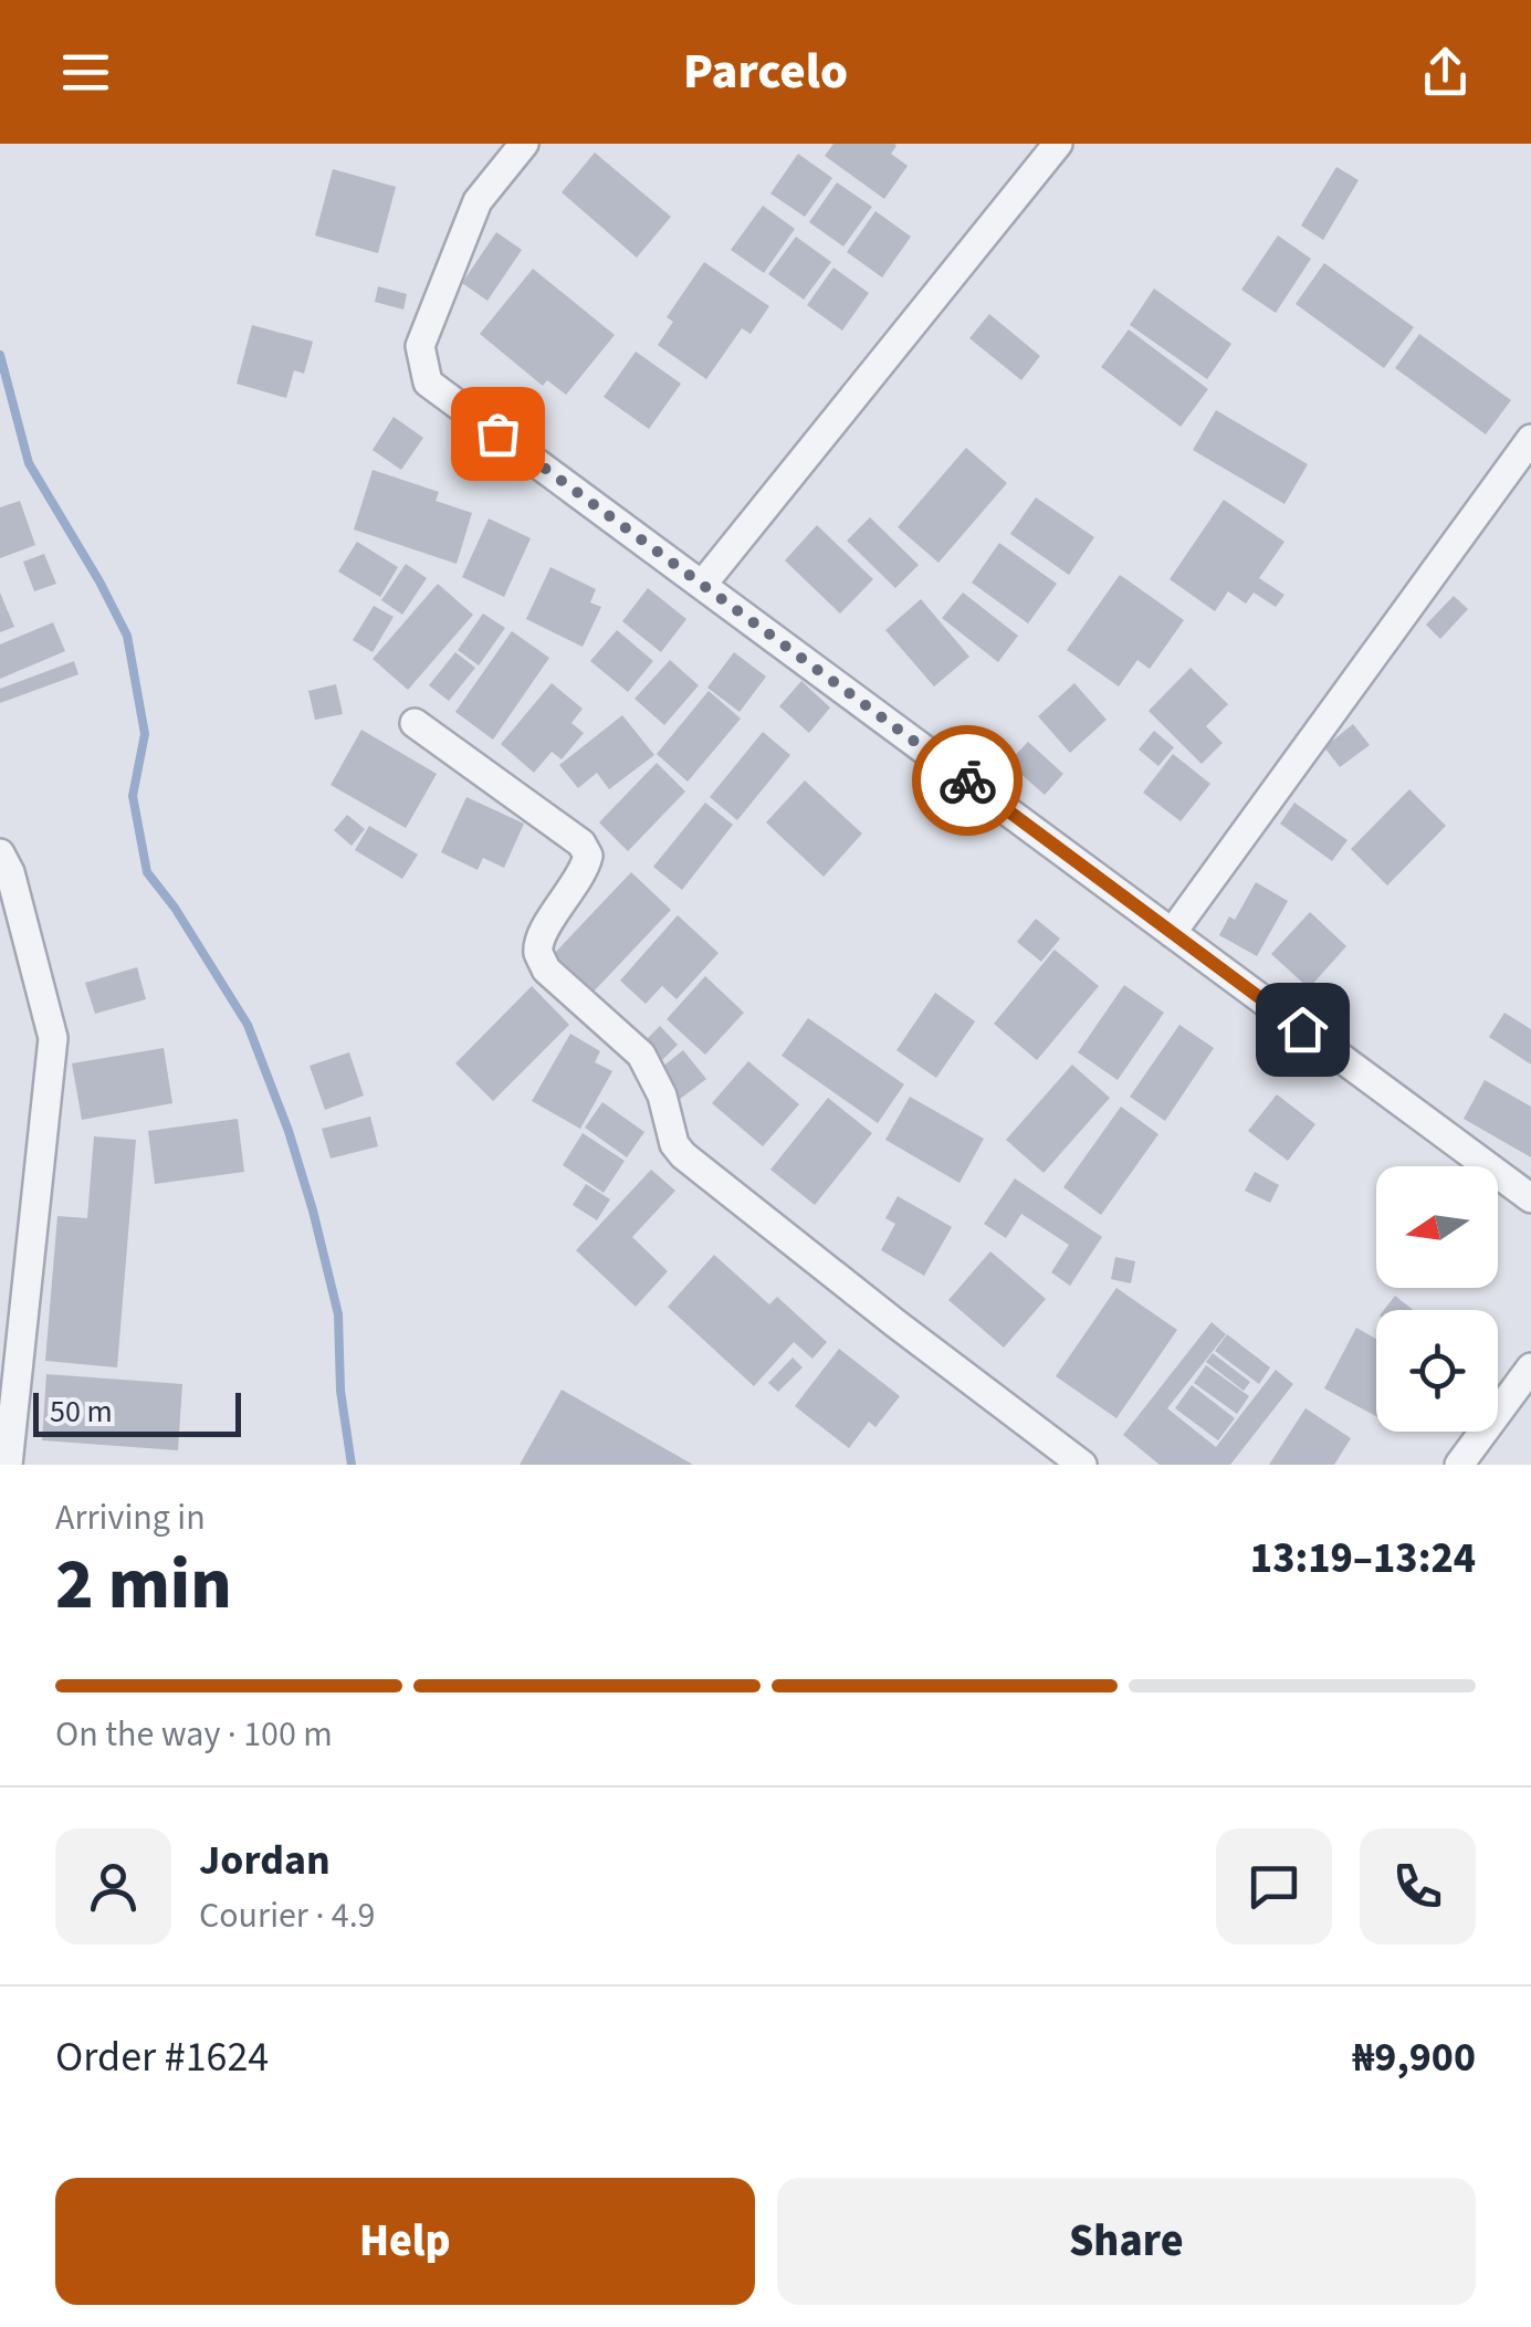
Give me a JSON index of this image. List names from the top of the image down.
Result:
{
  "scale_bar": "50 m",
  "north": "left",
  "page": {
    "header": "Parcelo",
    "scale": "50 m",
    "heading": ["2 min", "Arriving in", "13:19–13:24"],
    "panel": [
      "Jordan",
      "Courier · 4.9",
      "Order #1624",
      "₦9,900"
    ],
    "bar": "On the way · 100 m",
    "buttons": ["Help", "Share"]
  }
}
